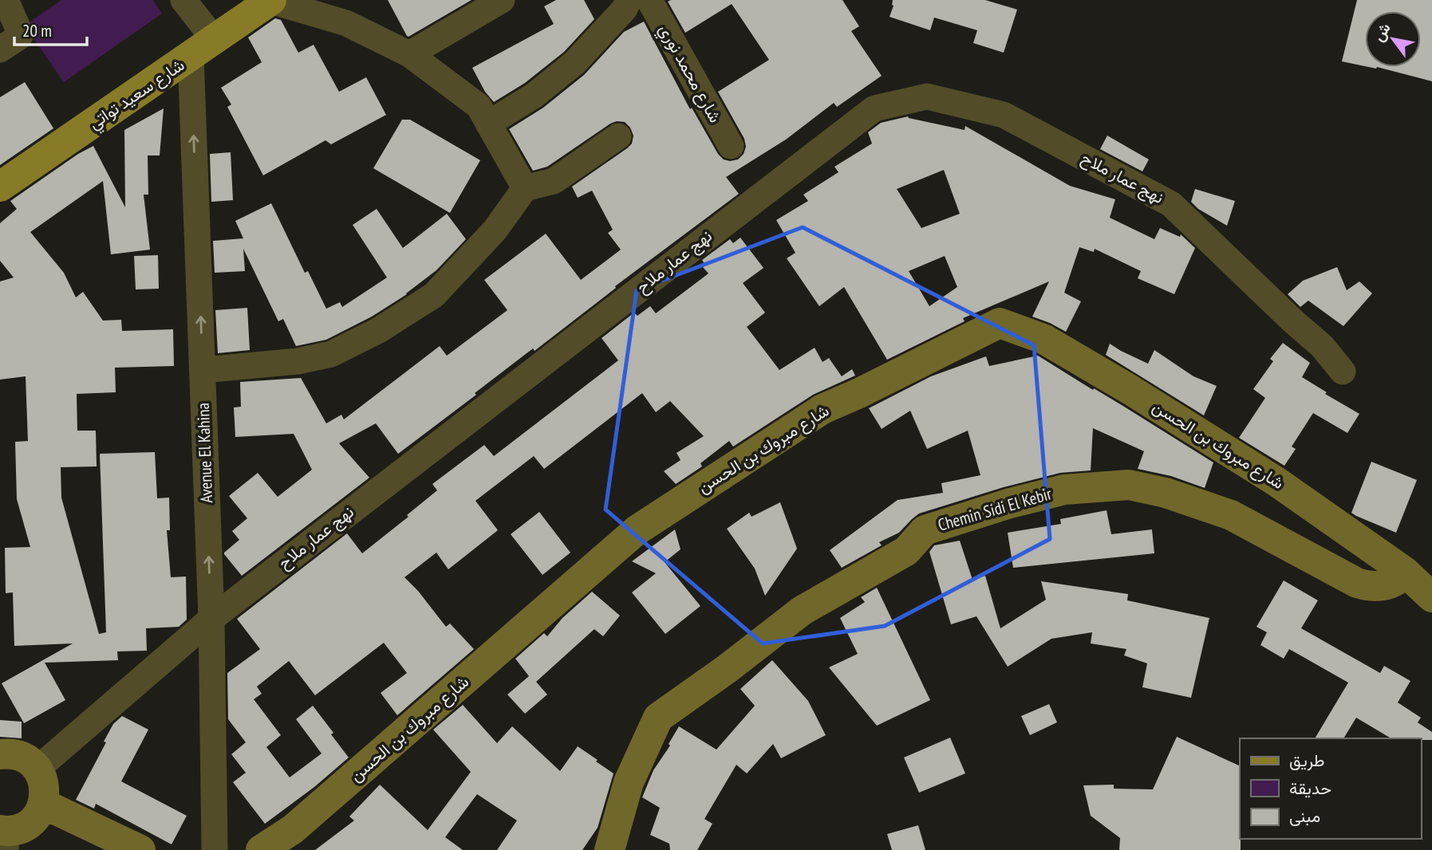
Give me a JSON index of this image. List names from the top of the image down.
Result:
{
  "streets": {
    "main road": ["شارع سعيد تواتي"],
    "street": [
      "شارع محمد نوري",
      "نهج عمار ملاح",
      "شارع مبروك بن الحسن",
      "Avenue El Kahina",
      "Chemin Sidi El Kebir"
    ]
  },
  "crossings": [
    ["شارع سعيد تواتي", "Avenue El Kahina"],
    ["نهج عمار ملاح", "Avenue El Kahina"],
    ["شارع مبروك بن الحسن", "Chemin Sidi El Kebir"]
  ],
  "one_way": ["Avenue El Kahina"],
  "legend": ["طريق", "حديقة", "مبنى"],
  "scale_bar": "20 m",
  "north": "top left"
}
